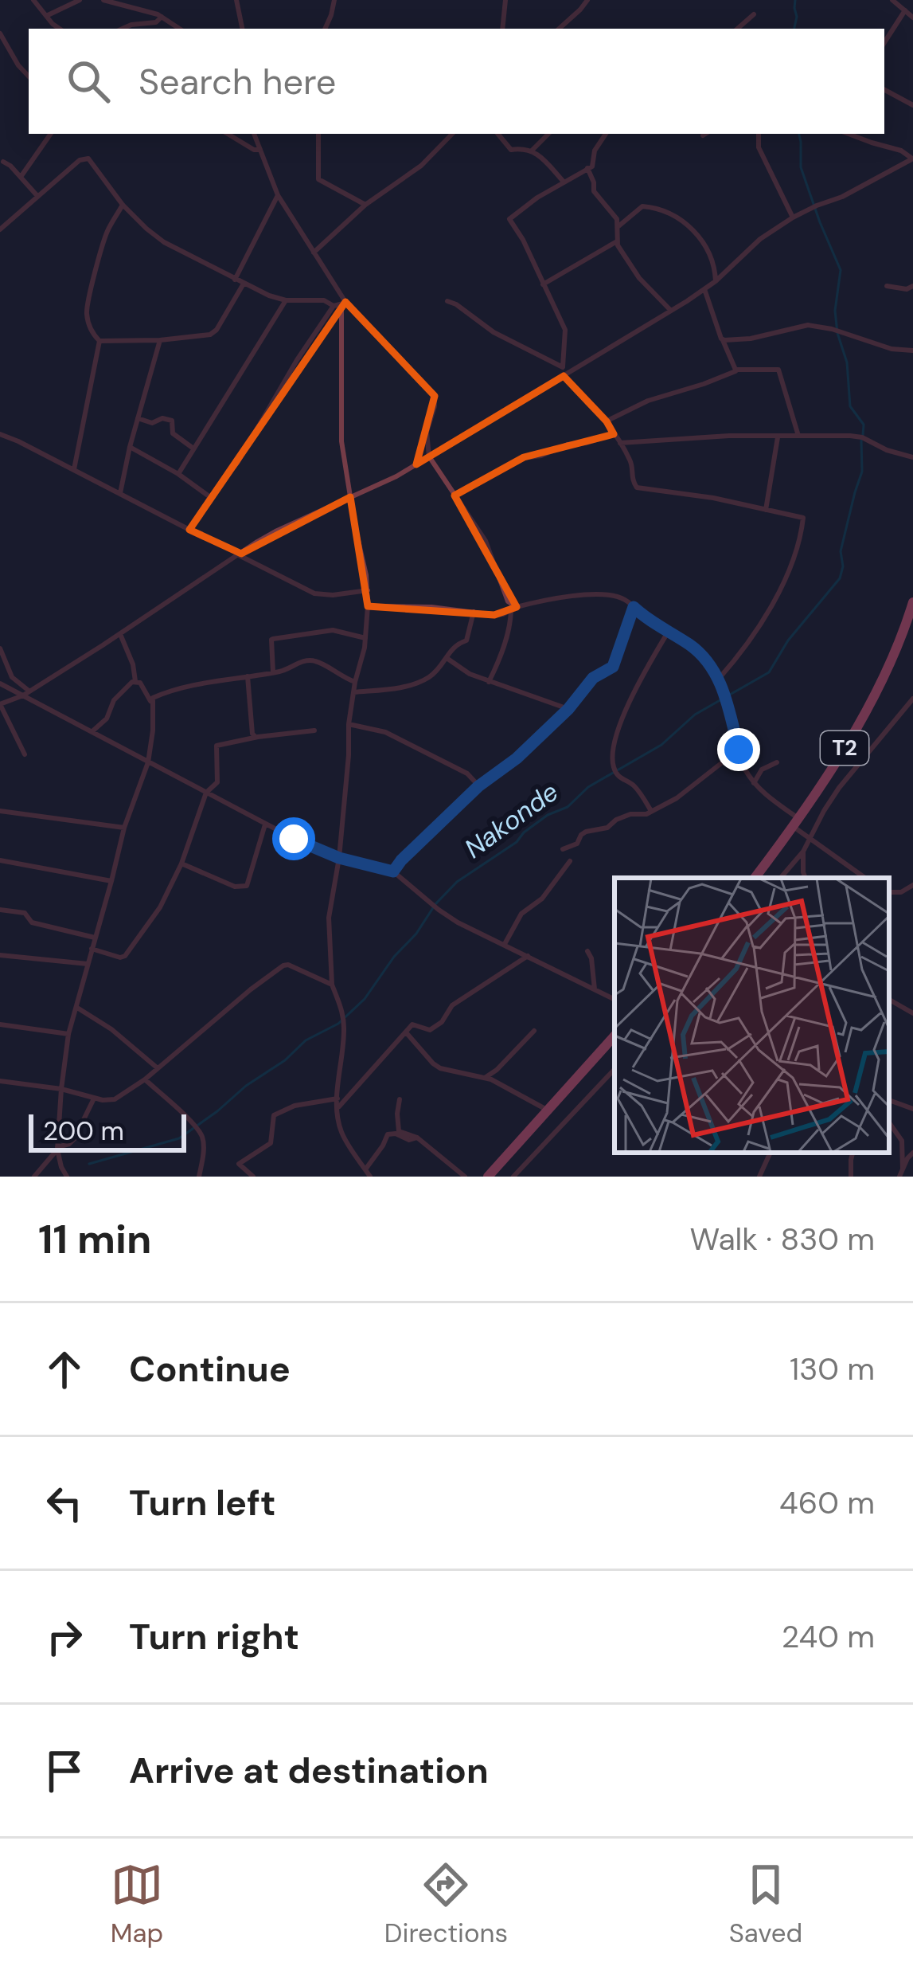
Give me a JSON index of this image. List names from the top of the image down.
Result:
{
  "streets": {
    "highway": ["T2"]
  },
  "water": ["Nakonde"],
  "scale_bar": "200 m",
  "page": {
    "search": "Search here",
    "scale": "200 m",
    "heading": ["11 min", "Walk · 830 m"],
    "list": [
      ["Continue", "130 m"],
      ["Turn left", "460 m"],
      ["Turn right", "240 m"],
      "Arrive at destination"
    ],
    "nav": ["Map", "Directions", "Saved"]
  }
}
